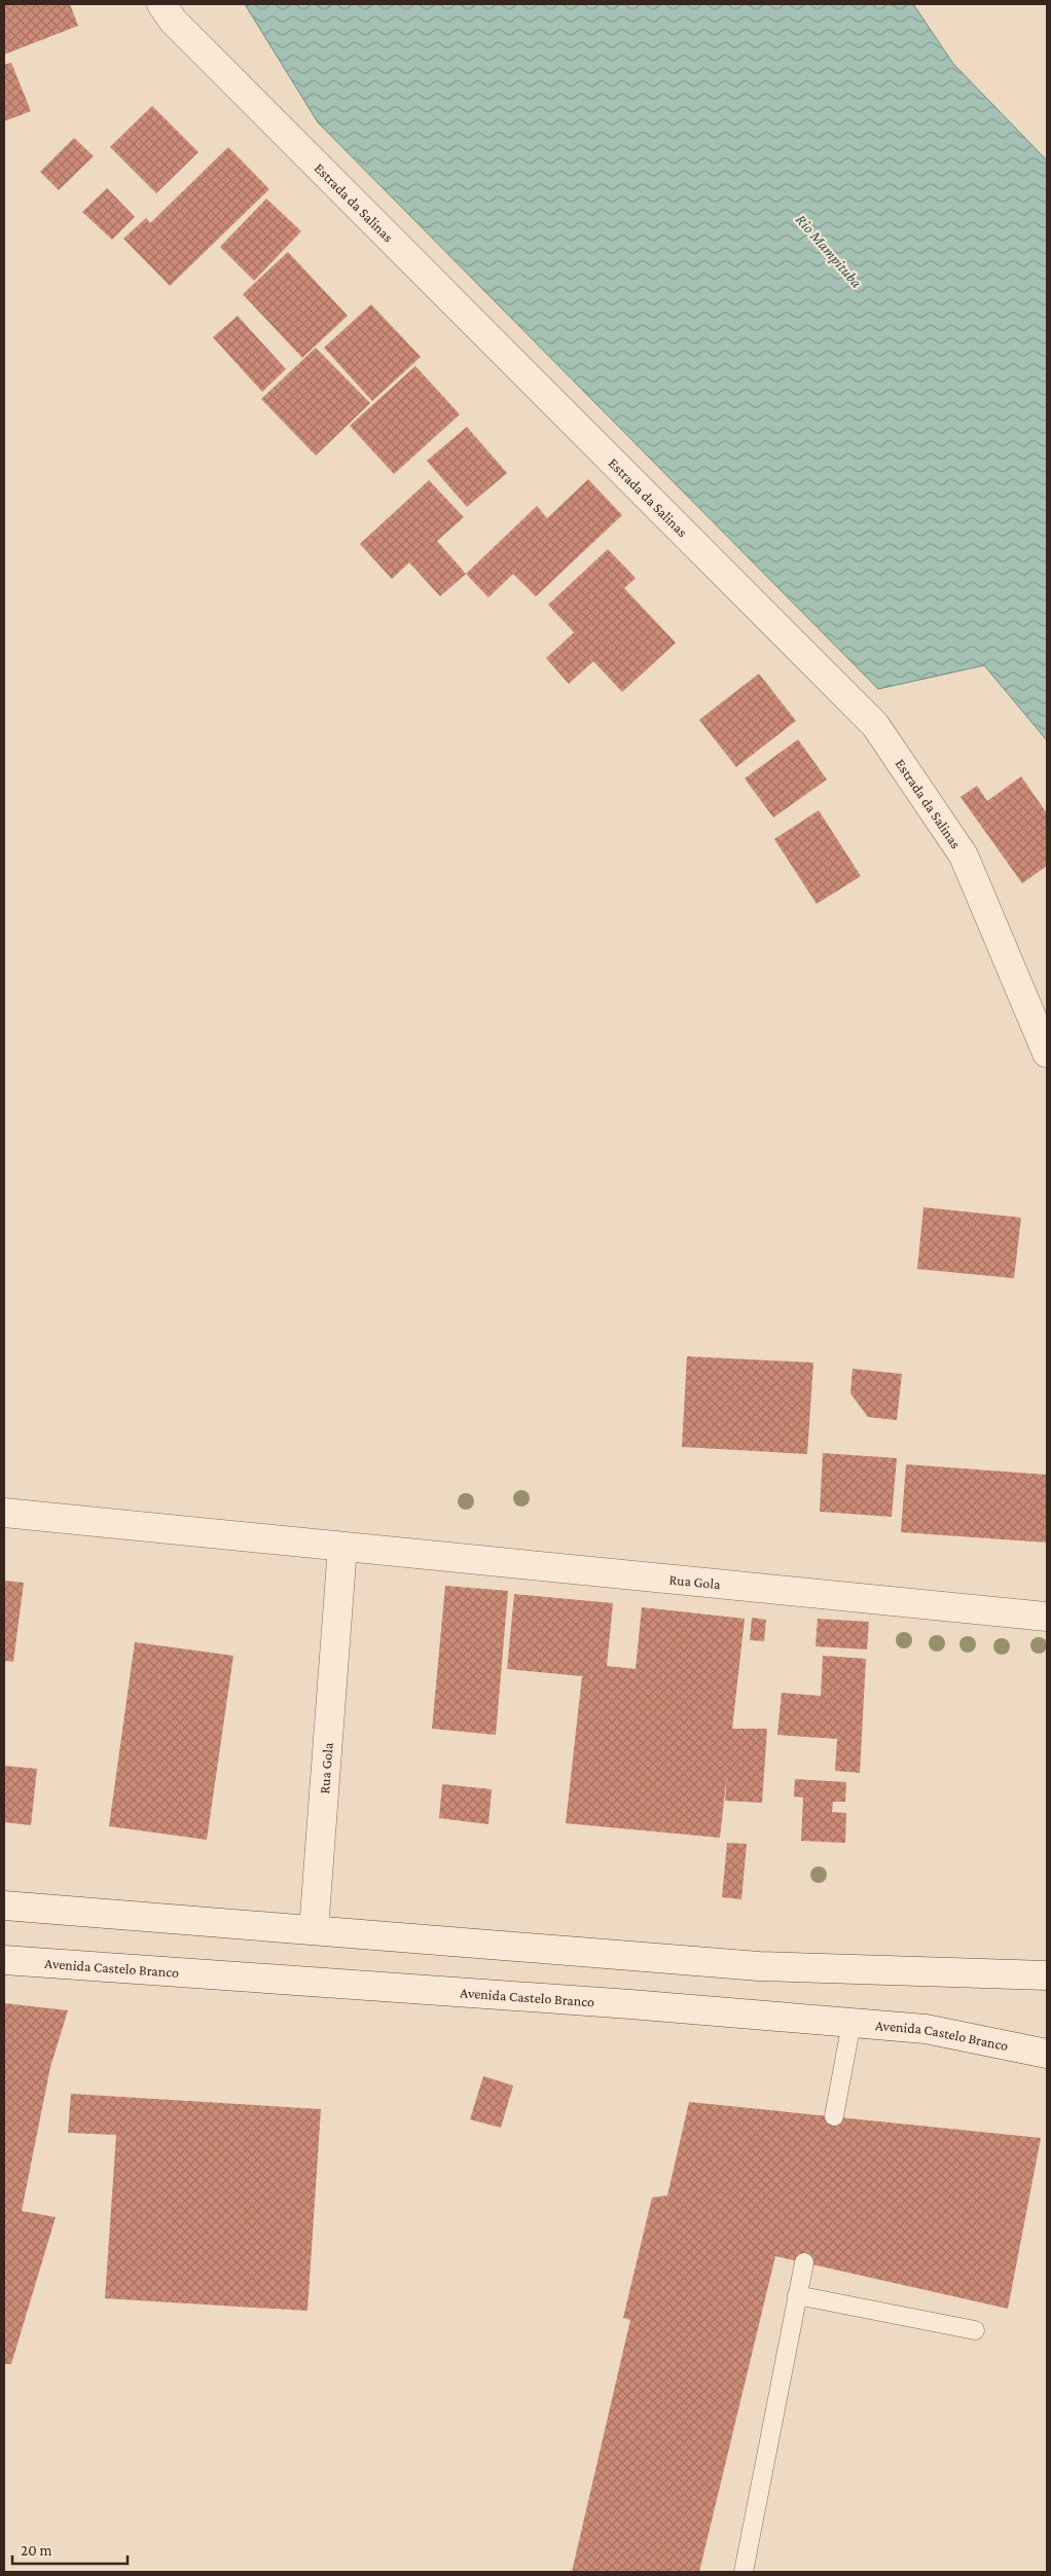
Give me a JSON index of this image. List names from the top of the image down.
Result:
{
  "streets": {
    "street": ["Estrada da Salinas", "Rua Gola", "Avenida Castelo Branco"]
  },
  "water": ["Rio Mampituba"],
  "scale_bar": "20 m"
}
